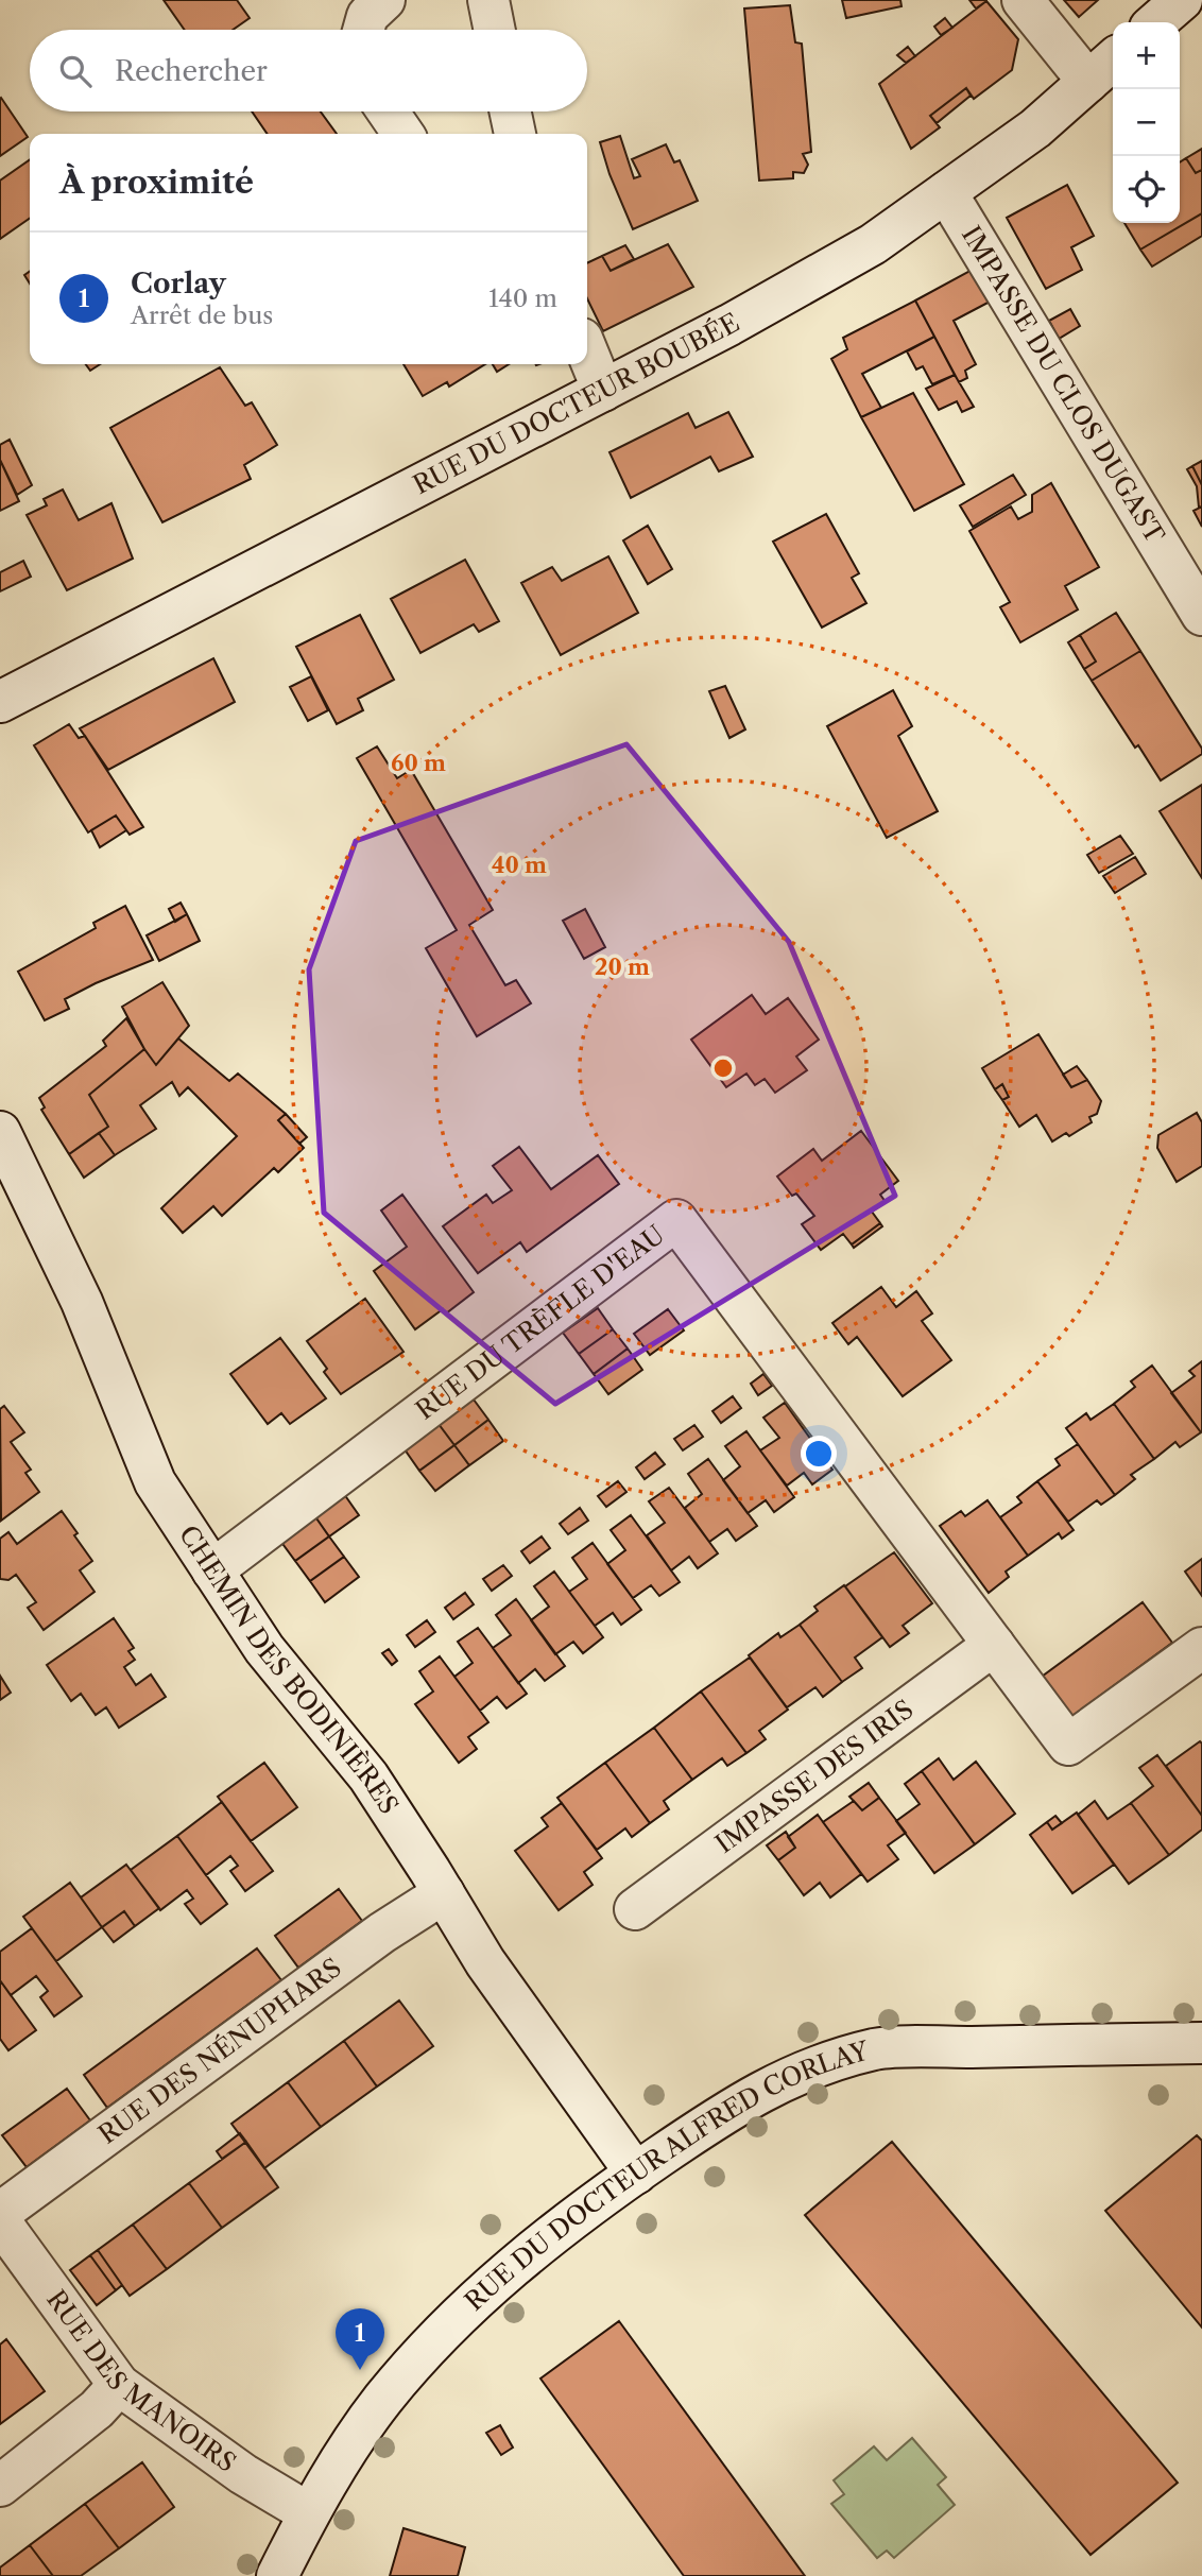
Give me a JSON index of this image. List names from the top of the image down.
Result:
{
  "streets": {
    "street": [
      "IMPASSE DU CLOS DUGAST",
      "RUE DU DOCTEUR BOUBÉE",
      "RUE DU TRÈFLE D'EAU",
      "CHEMIN DES BODINIÈRES",
      "IMPASSE DES IRIS",
      "RUE DES NÉNUPHARS",
      "RUE DU DOCTEUR ALFRED CORLAY",
      "RUE DES MANOIRS"
    ]
  },
  "crossings": [
    ["IMPASSE DU CLOS DUGAST", "RUE DU DOCTEUR BOUBÉE"],
    ["RUE DU TRÈFLE D'EAU", "CHEMIN DES BODINIÈRES"],
    ["RUE DU TRÈFLE D'EAU", "IMPASSE DES IRIS"],
    ["CHEMIN DES BODINIÈRES", "RUE DES NÉNUPHARS"],
    ["CHEMIN DES BODINIÈRES", "RUE DU DOCTEUR ALFRED CORLAY"],
    ["RUE DU DOCTEUR ALFRED CORLAY", "RUE DES MANOIRS"]
  ],
  "page": {
    "map_buttons": ["+", "−"],
    "search": "Rechercher",
    "heading": "À proximité",
    "list": [
      {
        "mark": "1",
        "name": "Corlay",
        "note": "Arrêt de bus",
        "value": "140 m"
      }
    ],
    "pins": "1"
  },
  "rings": ["60 m", "40 m", "20 m"]
}
